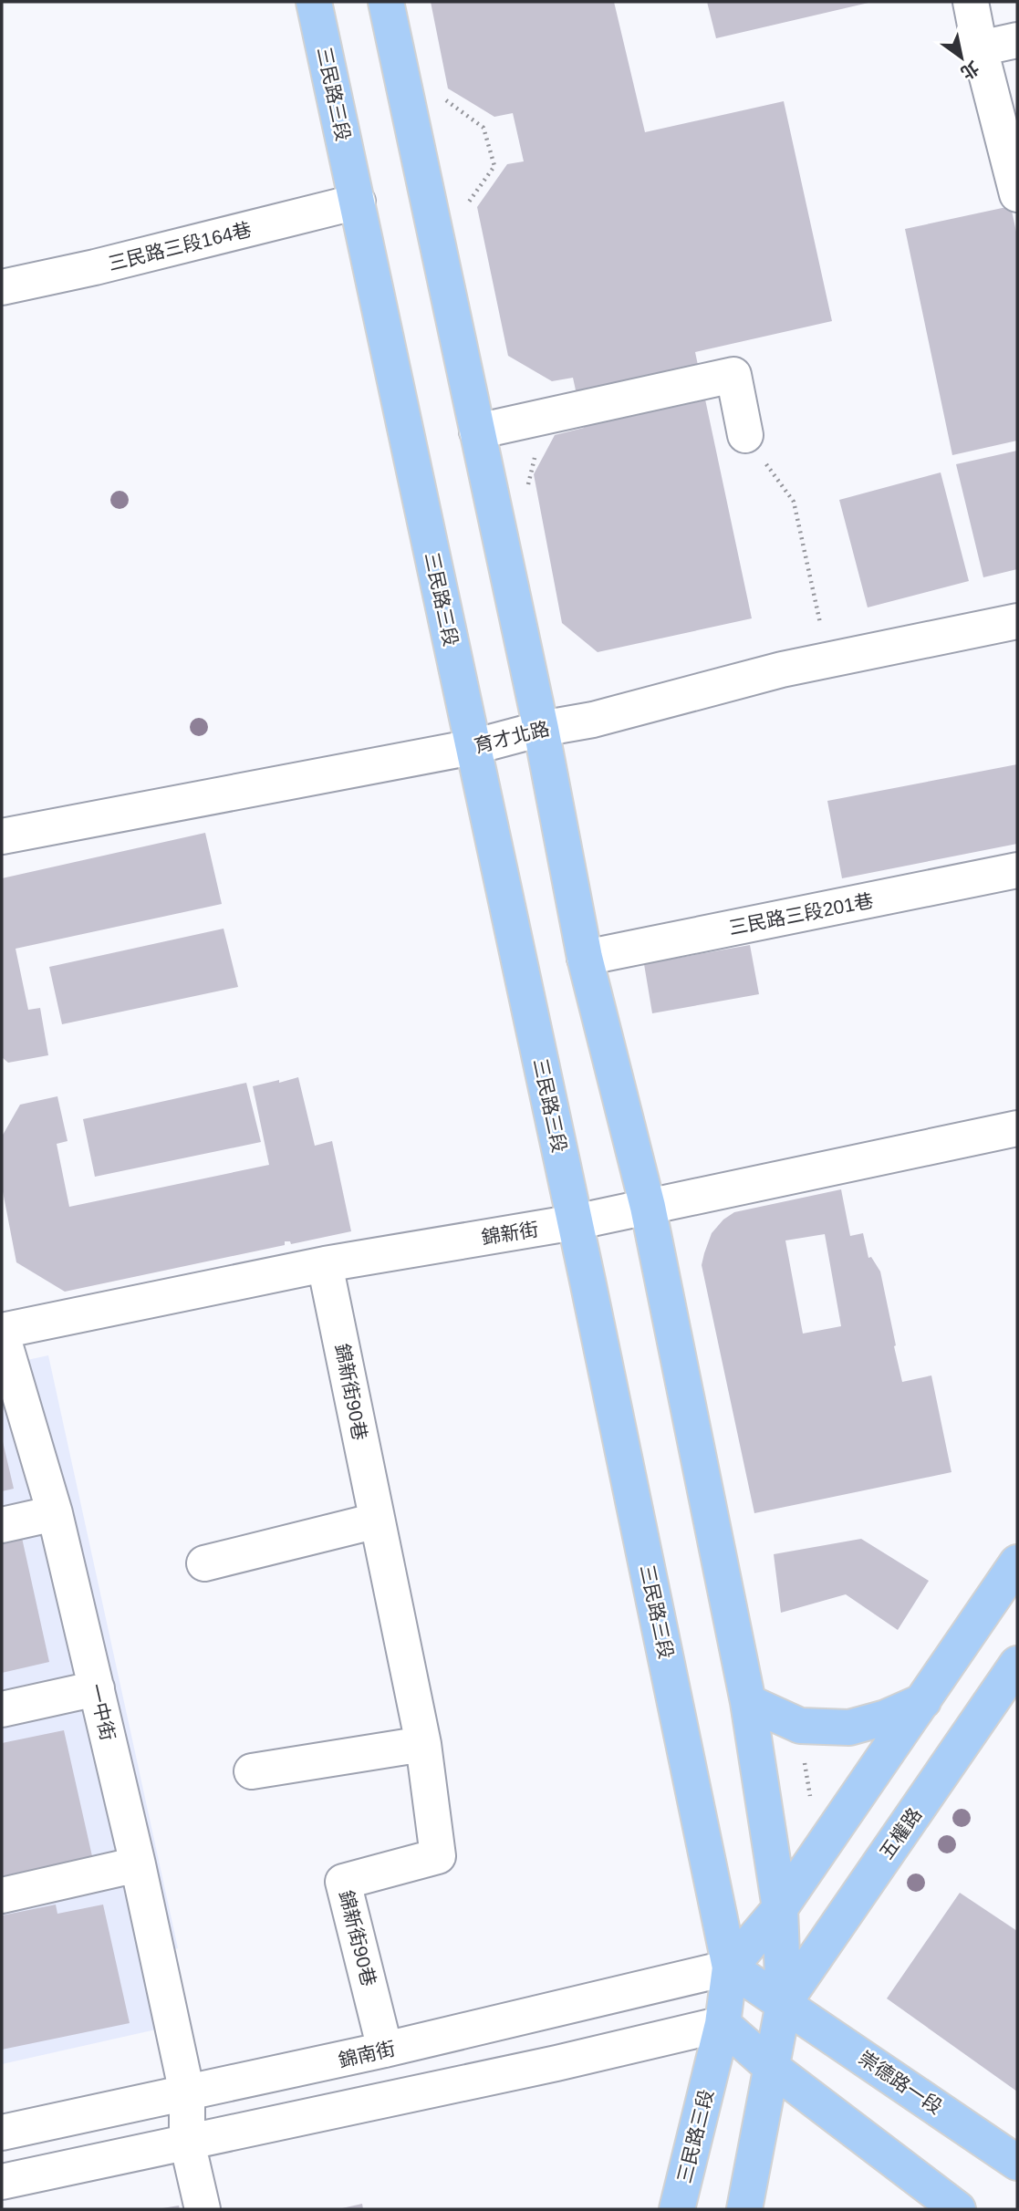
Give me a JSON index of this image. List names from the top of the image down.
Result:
{
  "streets": {
    "main road": ["三民路三段", "五權路", "崇德路一段"],
    "street": [
      "三民路三段164巷",
      "育才北路",
      "三民路三段201巷",
      "錦新街",
      "錦新街90巷",
      "一中街",
      "錦南街"
    ]
  },
  "crossings": [
    ["三民路三段", "三民路三段164巷"],
    ["三民路三段", "育才北路"],
    ["三民路三段", "錦新街"],
    ["三民路三段", "錦南街"],
    ["三民路三段", "崇德路一段"],
    ["錦新街", "錦新街90巷"],
    ["錦新街", "一中街"],
    ["錦新街90巷", "錦南街"],
    ["一中街", "錦南街"],
    ["五權路", "崇德路一段"],
    ["錦南街", "崇德路一段"]
  ],
  "north": "bottom right"
}
